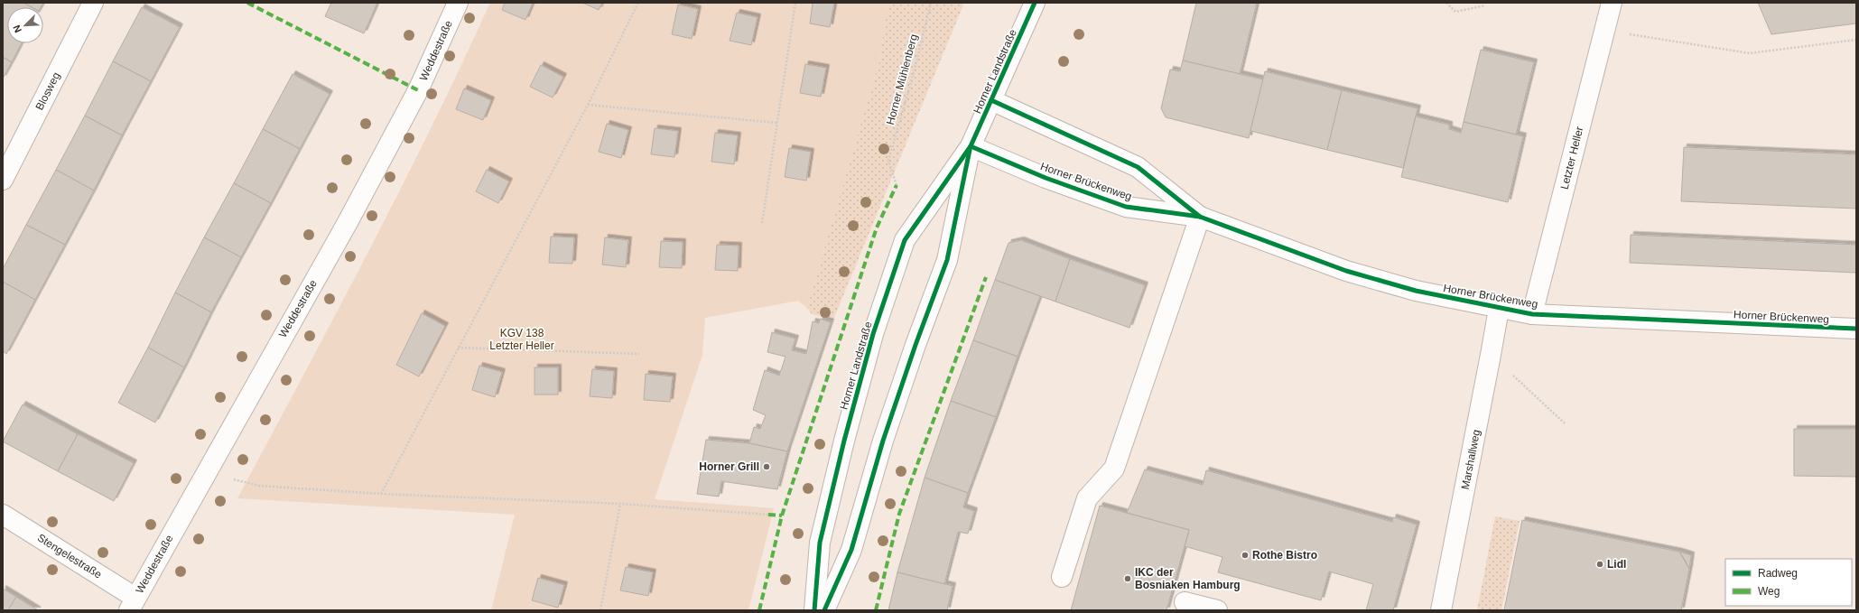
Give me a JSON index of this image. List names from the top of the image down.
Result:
{
  "streets": {
    "street": [
      "Weddestraße",
      "Horner Landstraße",
      "Blosweg",
      "Letzter Heller",
      "Horner Brückenweg",
      "Marshallweg",
      "Stengelestraße"
    ],
    "path": ["Horner Mühlenberg"]
  },
  "crossings": [
    ["Weddestraße", "Stengelestraße"],
    ["Horner Landstraße", "Horner Brückenweg"],
    ["Letzter Heller", "Horner Brückenweg"],
    ["Horner Brückenweg", "Marshallweg"]
  ],
  "parks": ["KGV 138 Letzter Heller"],
  "places": [
    "Horner Grill",
    "Rothe Bistro",
    "Lidl",
    "IKC der Bosniaken Hamburg"
  ],
  "legend": ["Radweg", "Weg"],
  "north": "bottom left"
}
